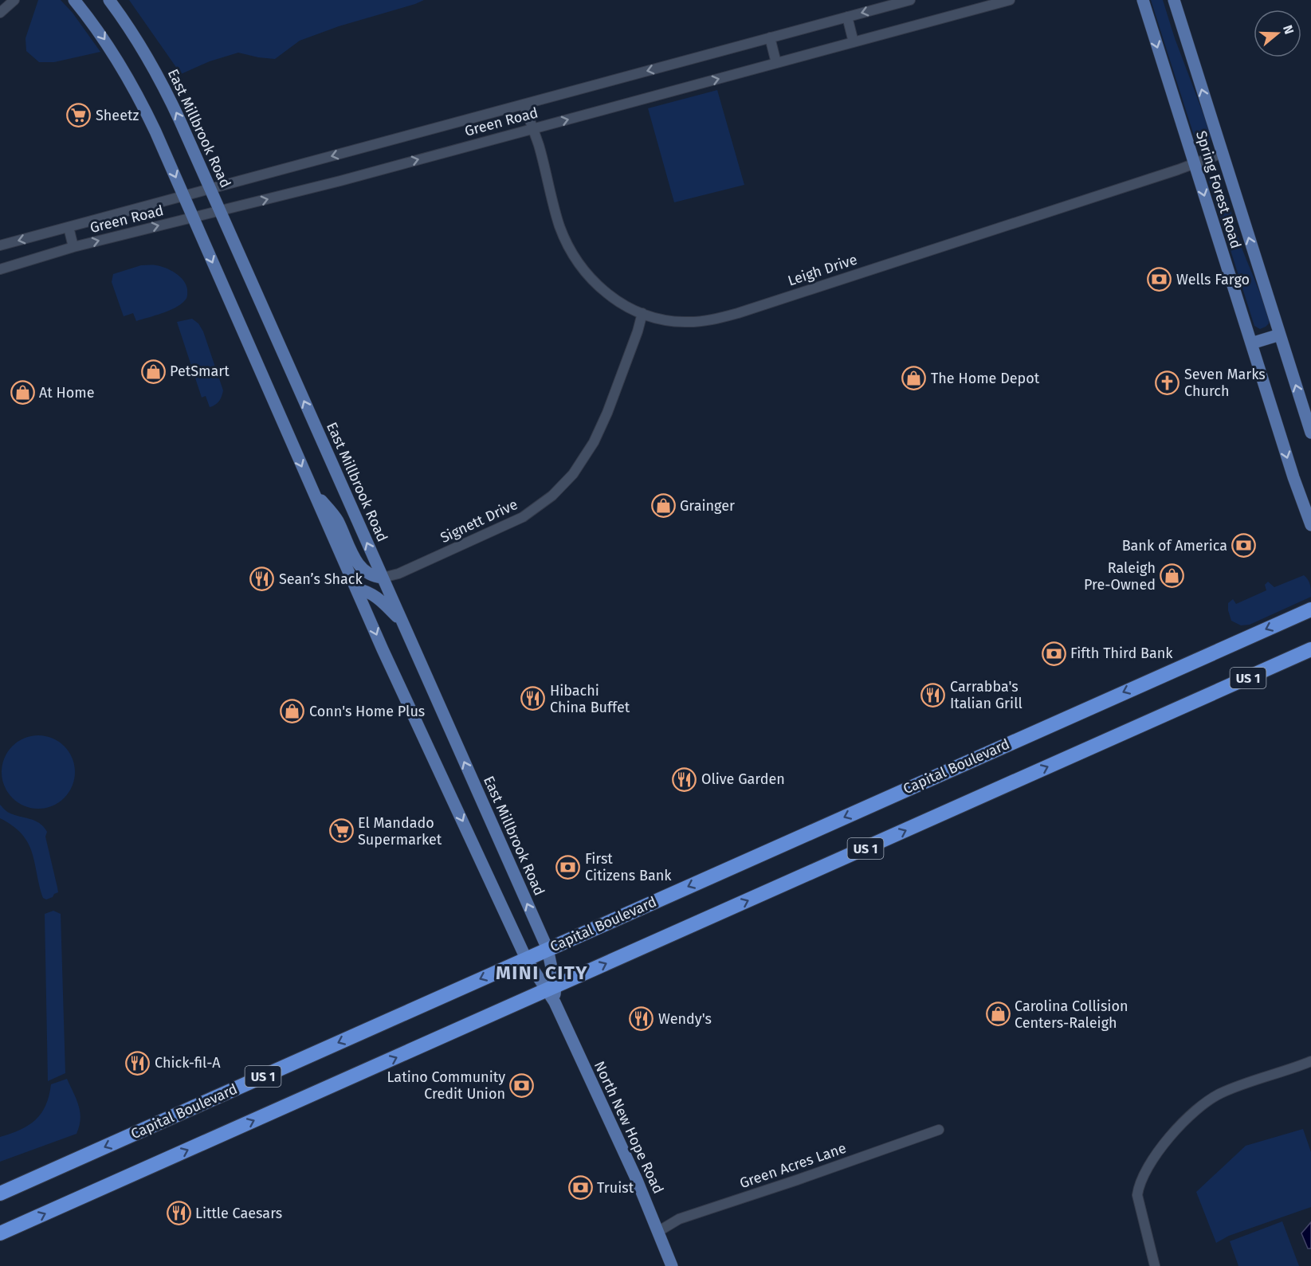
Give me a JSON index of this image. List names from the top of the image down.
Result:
{
  "streets": {
    "highway": ["US 1", "Capital Boulevard"],
    "main road": ["East Millbrook Road", "Spring Forest Road", "North New Hope Road"],
    "street": [
      "Green Road",
      "Leigh Drive",
      "Signett Drive",
      "Green Acres Lane"
    ]
  },
  "crossings": [
    ["Green Road", "East Millbrook Road"],
    ["Green Road", "Leigh Drive"],
    ["East Millbrook Road", "Signett Drive"],
    ["East Millbrook Road", "US 1"],
    ["East Millbrook Road", "Capital Boulevard"],
    ["East Millbrook Road", "North New Hope Road"],
    ["Spring Forest Road", "Leigh Drive"],
    ["Leigh Drive", "Signett Drive"],
    ["US 1", "North New Hope Road"],
    ["Capital Boulevard", "North New Hope Road"],
    ["North New Hope Road", "Green Acres Lane"]
  ],
  "districts": ["MINI CITY"],
  "places": {
    "supermarket": ["Sheetz", "El Mandado Supermarket"],
    "bank": [
      "Wells Fargo",
      "Bank of America",
      "Fifth Third Bank",
      "First Citizens Bank",
      "Latino Community Credit Union",
      "Truist"
    ],
    "shop": [
      "PetSmart",
      "The Home Depot",
      "At Home",
      "Grainger",
      "Raleigh Pre-Owned",
      "Conn's Home Plus",
      "Carolina Collision Centers-Raleigh"
    ],
    "church": ["Seven Marks Church"],
    "restaurant": [
      "Sean’s Shack",
      "Carrabba's Italian Grill",
      "Hibachi China Buffet",
      "Olive Garden",
      "Wendy's",
      "Chick-fil-A",
      "Little Caesars"
    ]
  },
  "north": "right"
}
